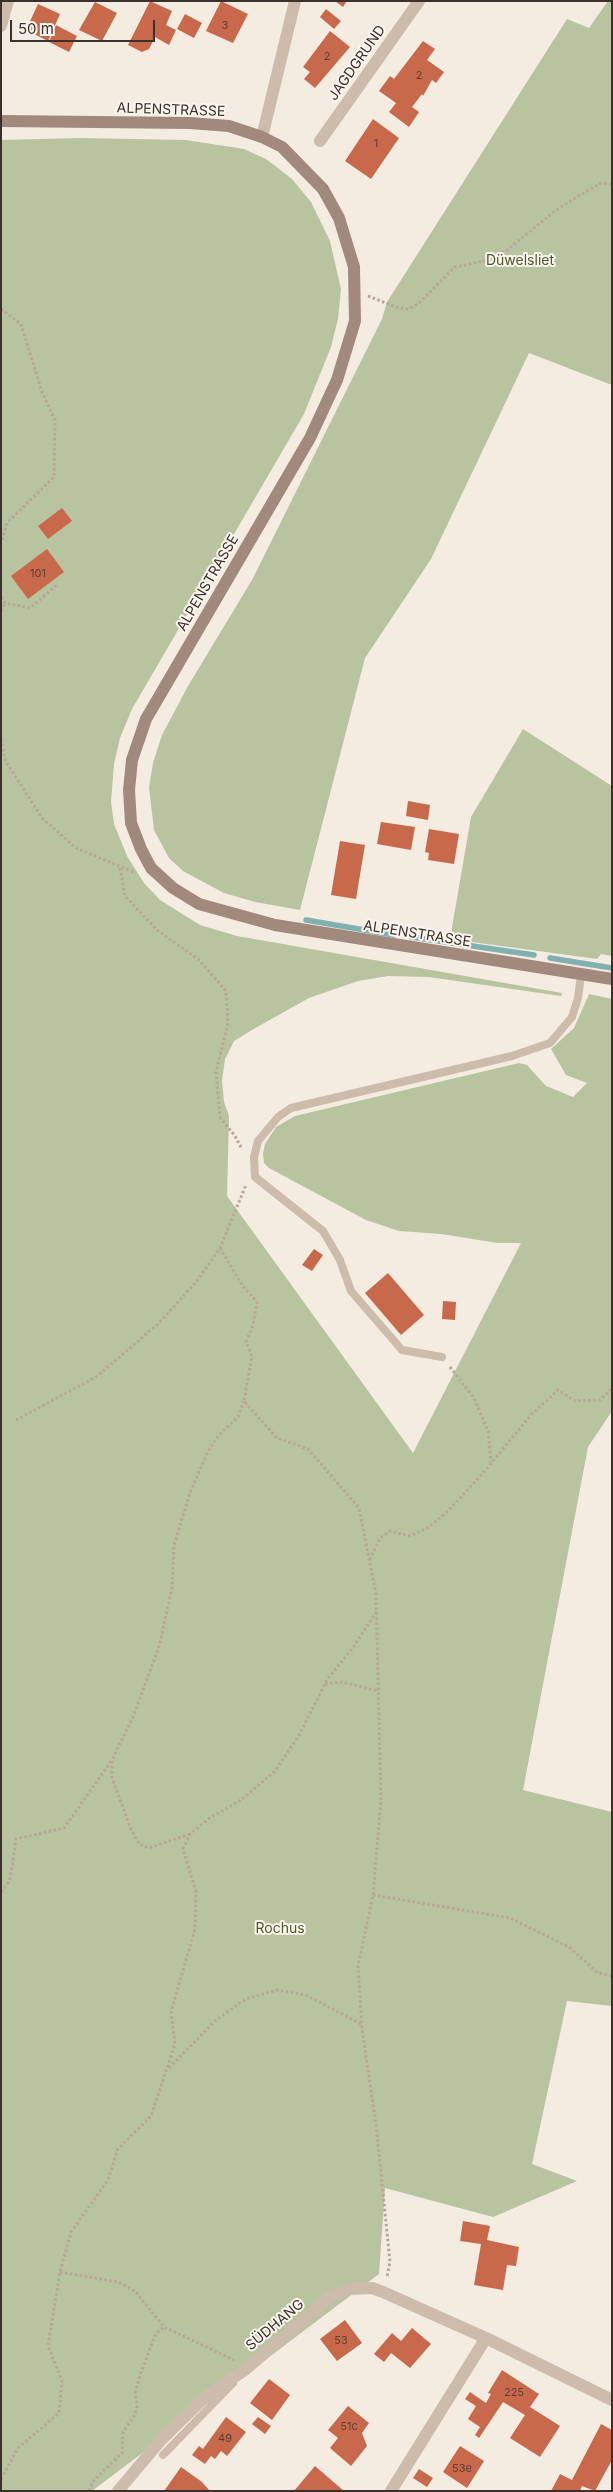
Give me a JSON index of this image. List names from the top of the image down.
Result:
{
  "streets": {
    "street": ["JAGDGRUND", "ALPENSTRASSE", "SÜDHANG"]
  },
  "parks": ["Düwelsliet", "Rochus"],
  "house_numbers": [
    "3",
    "2",
    "2",
    "1",
    "101",
    "53",
    "225",
    "51c",
    "49",
    "53e"
  ],
  "scale_bar": "50 m"
}
